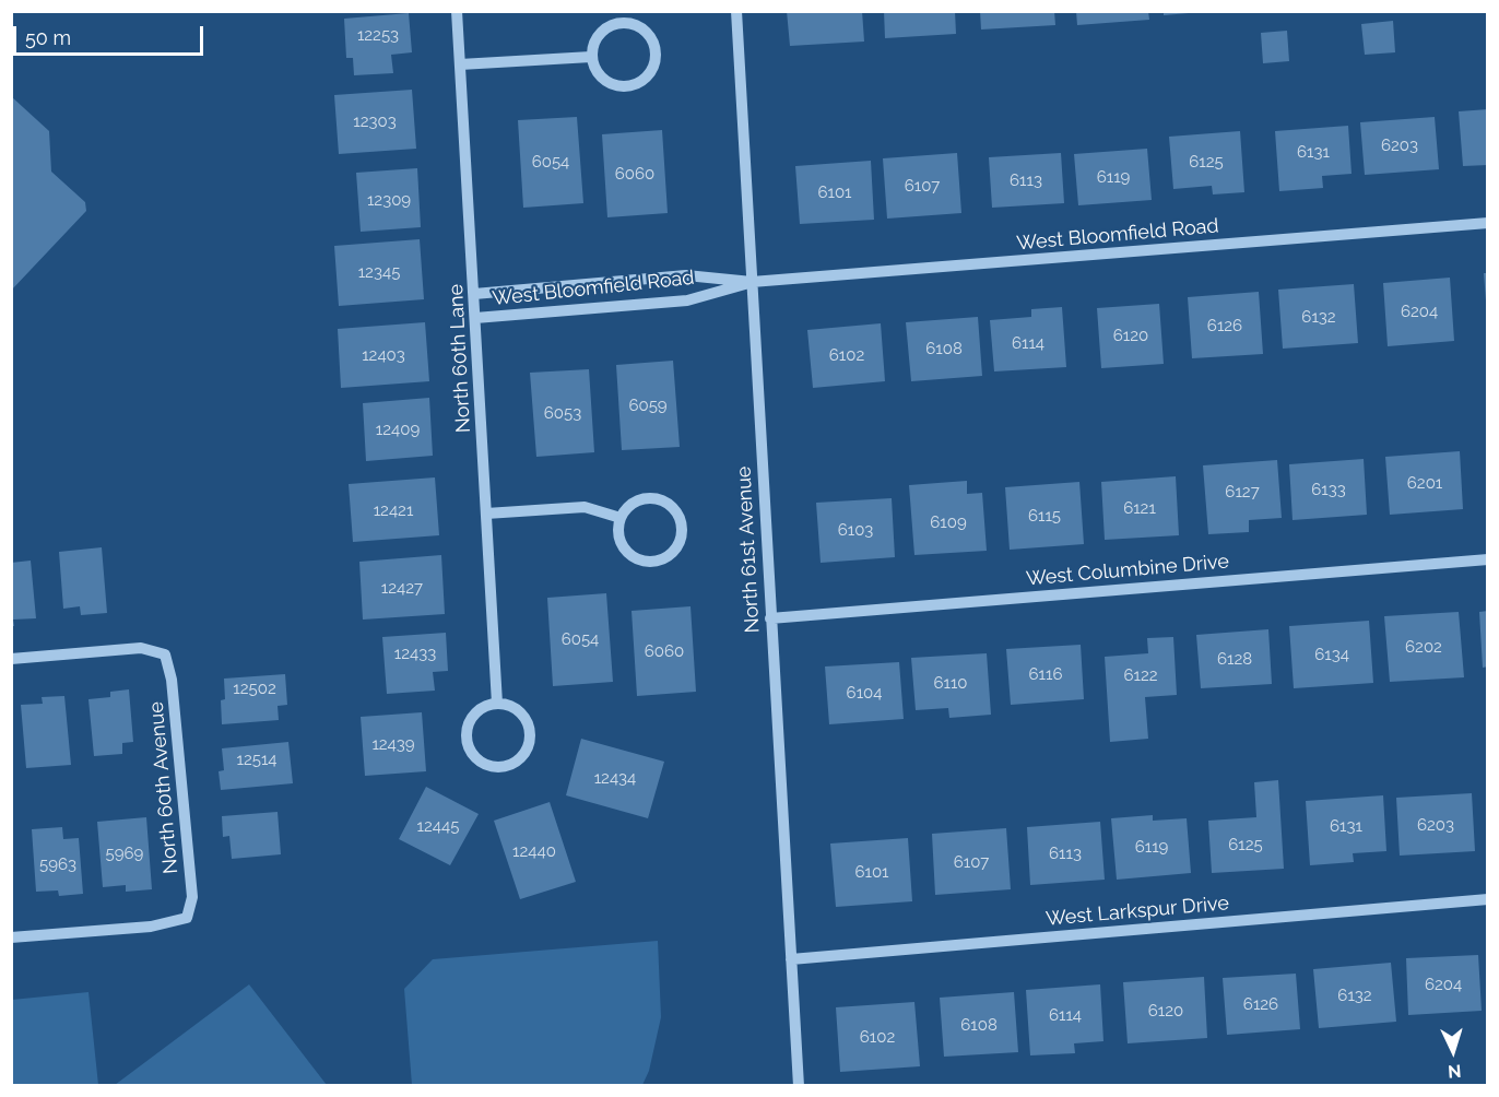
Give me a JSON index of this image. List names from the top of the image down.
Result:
{
  "streets": {
    "street": [
      "West Bloomfield Road",
      "North 60th Lane",
      "North 61st Avenue",
      "West Columbine Drive",
      "North 60th Avenue",
      "West Larkspur Drive"
    ]
  },
  "crossings": [
    ["West Bloomfield Road", "North 60th Lane"],
    ["West Bloomfield Road", "North 61st Avenue"],
    ["North 61st Avenue", "West Columbine Drive"],
    ["North 61st Avenue", "West Larkspur Drive"]
  ],
  "house_numbers": [
    "12253",
    "12303",
    "6203",
    "6131",
    "6054",
    "6125",
    "6060",
    "6119",
    "6113",
    "6107",
    "6101",
    "12309",
    "12345",
    "6204",
    "6132",
    "6126",
    "6120",
    "6114",
    "6108",
    "12403",
    "6102",
    "6059",
    "6053",
    "12409",
    "6201",
    "6133",
    "6127",
    "6121",
    "12421",
    "6115",
    "6109",
    "6103",
    "12427",
    "6054",
    "6202",
    "6060",
    "12433",
    "6134",
    "6128",
    "6116",
    "6122",
    "6110",
    "12502",
    "6104",
    "12439",
    "12514",
    "12434",
    "6203",
    "12445",
    "6131",
    "6125",
    "6119",
    "12440",
    "5969",
    "6113",
    "6107",
    "5963",
    "6101",
    "6204",
    "6132",
    "6126",
    "6120",
    "6114",
    "6108",
    "6102"
  ],
  "scale_bar": "50 m",
  "north": "bottom"
}
